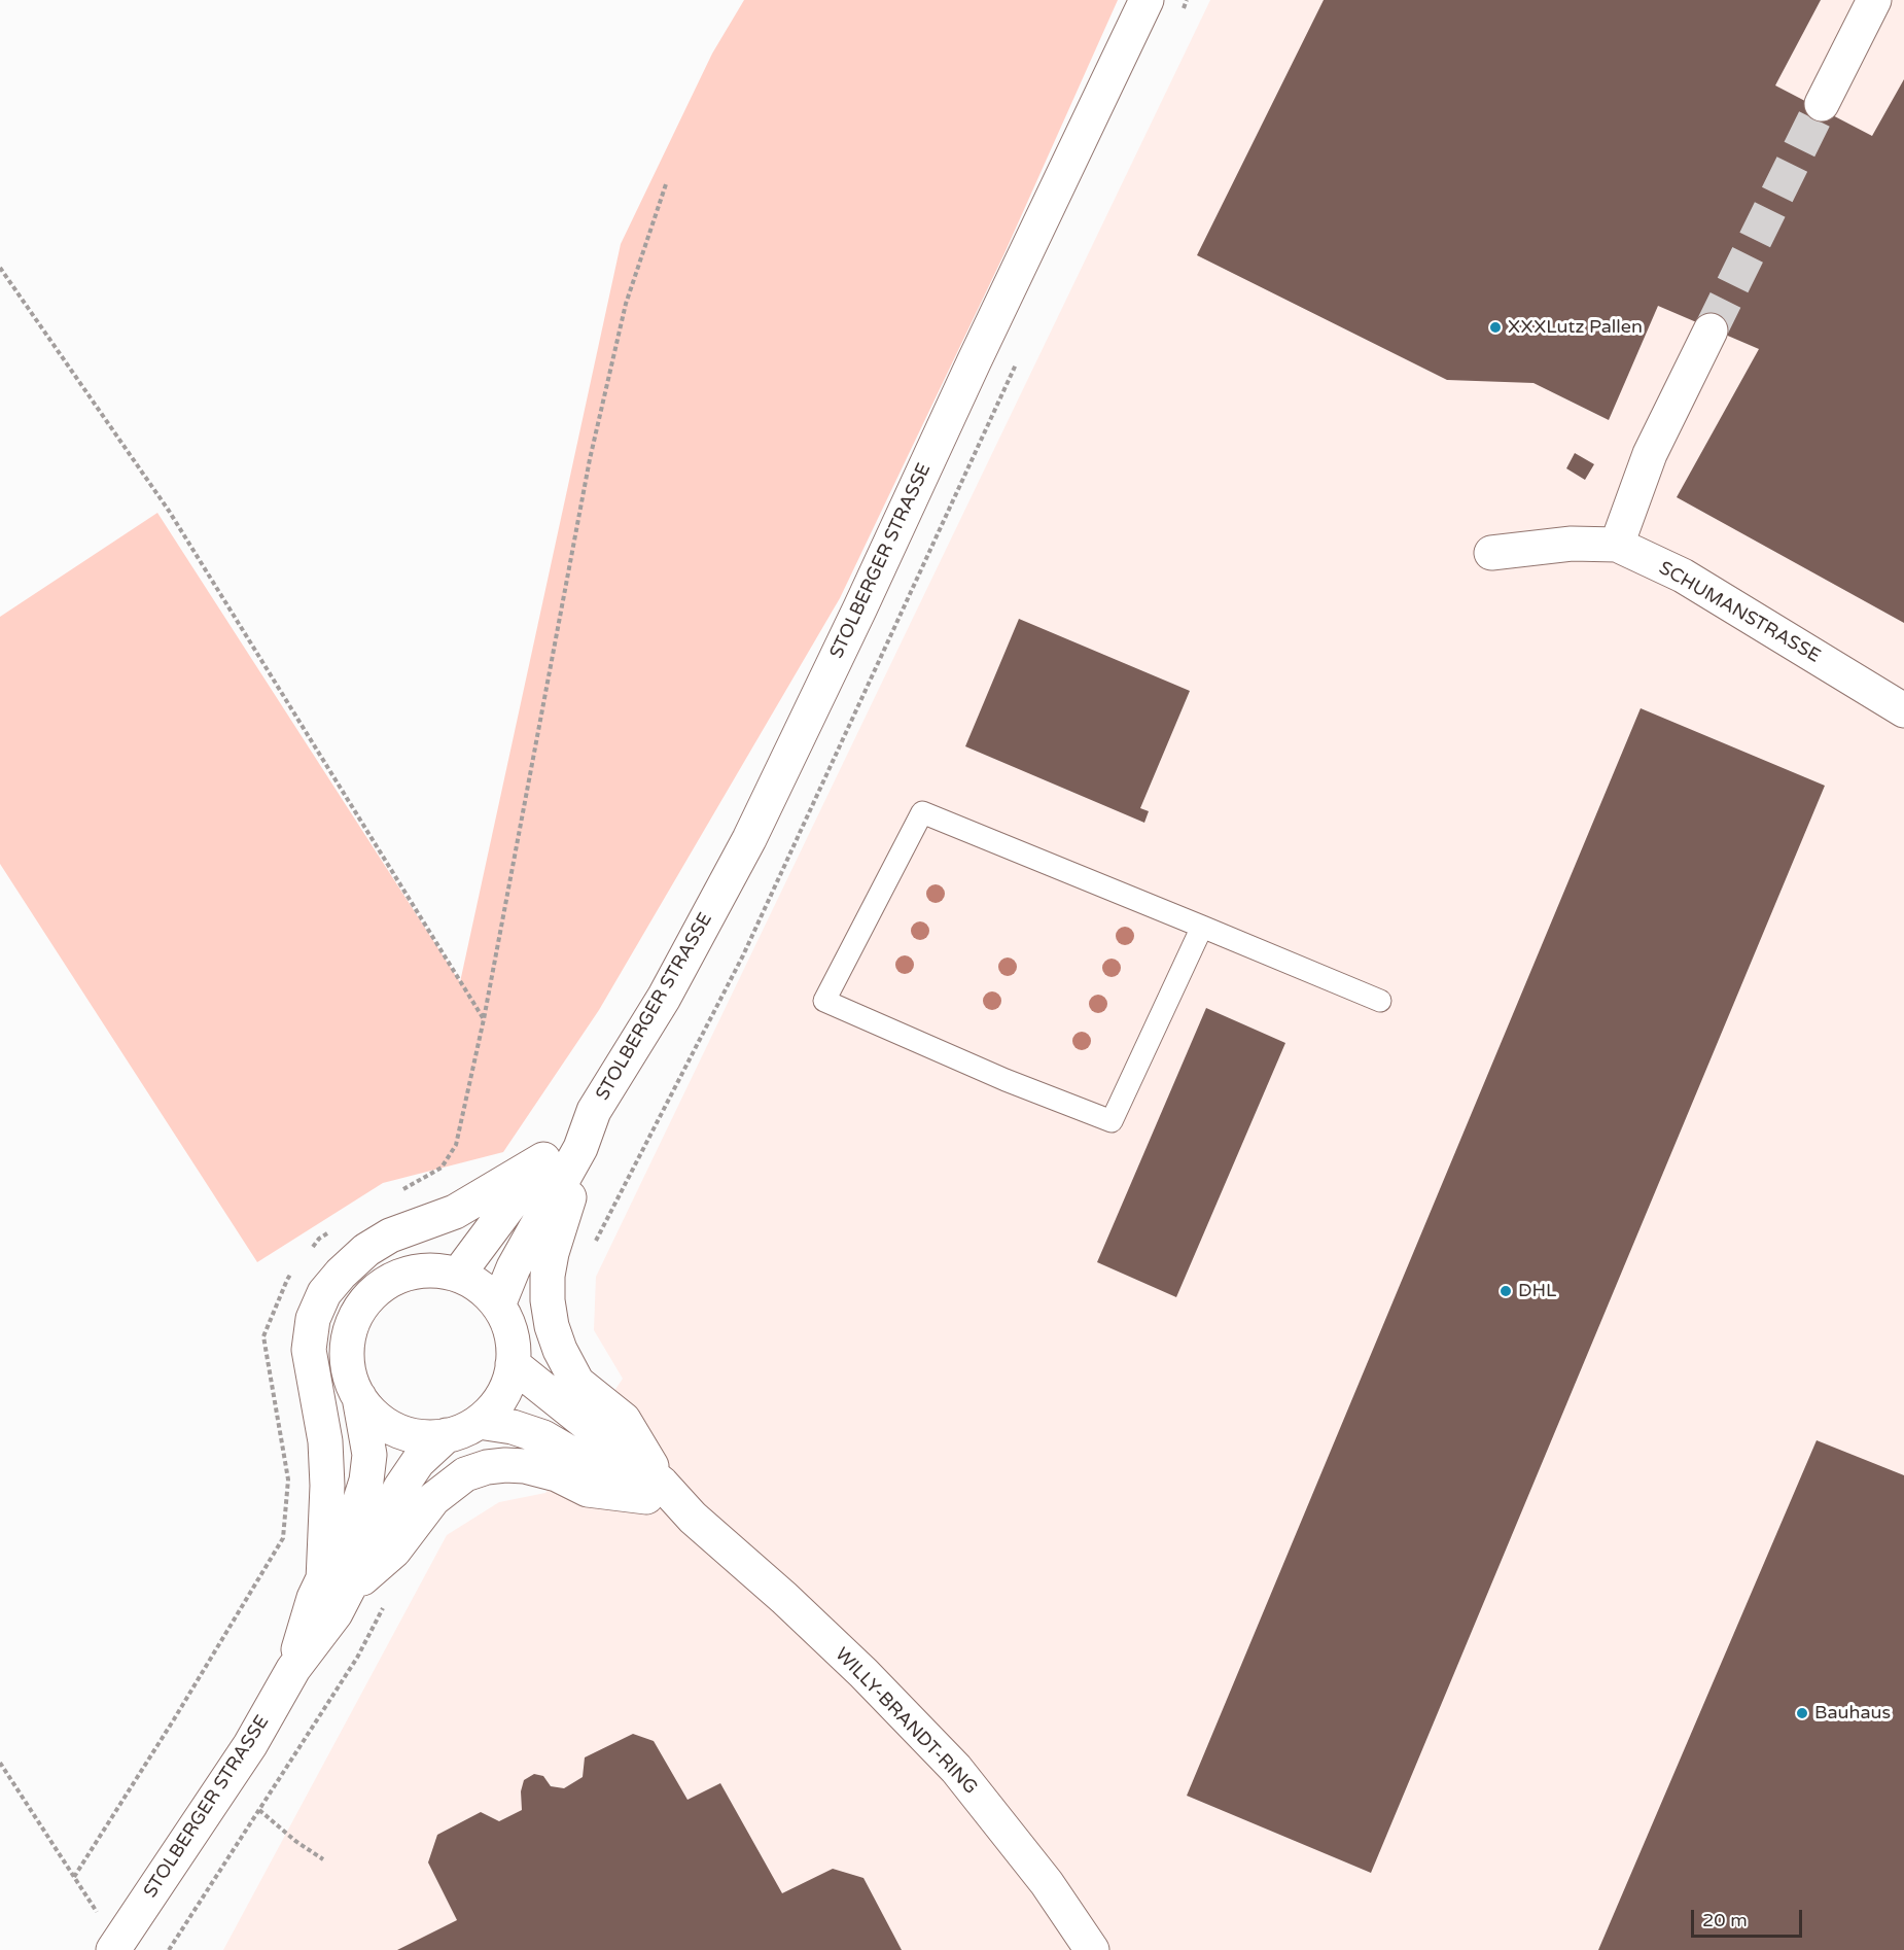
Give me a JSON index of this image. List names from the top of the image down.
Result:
{
  "streets": {
    "main road": ["STOLBERGER STRASSE", "SCHUMANSTRASSE", "WILLY-BRANDT-RING"]
  },
  "crossings": [
    ["STOLBERGER STRASSE", "WILLY-BRANDT-RING"]
  ],
  "places": ["XXXLutz Pallen", "DHL", "Bauhaus"],
  "scale_bar": "20 m"
}
